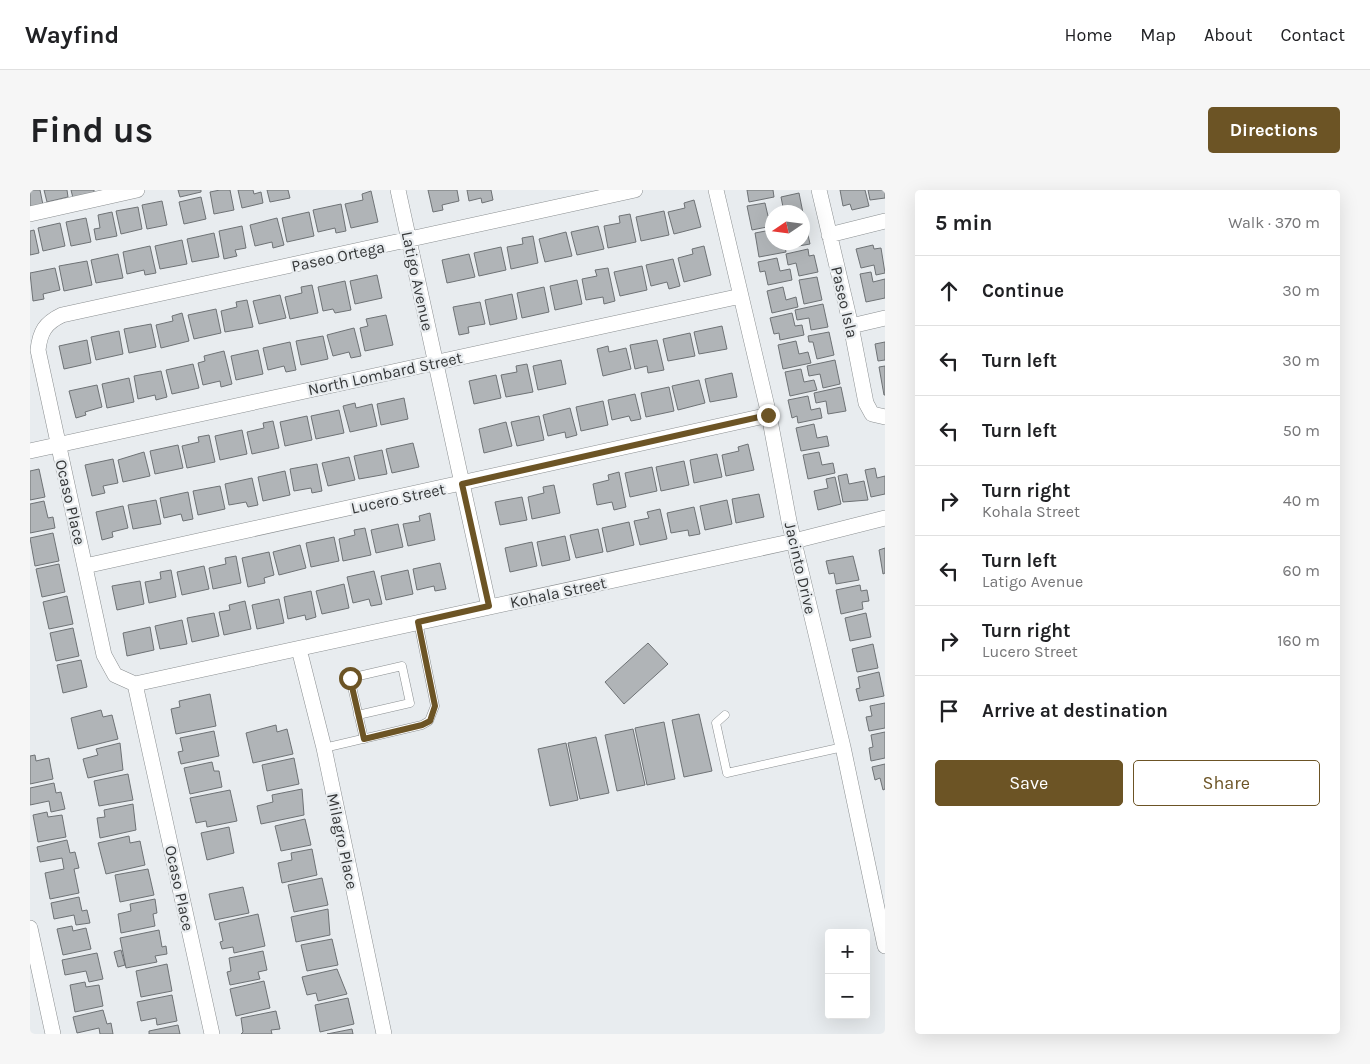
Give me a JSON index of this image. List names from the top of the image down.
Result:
{
  "streets": {
    "street": [
      "Paseo Ortega",
      "Latigo Avenue",
      "Paseo Isla",
      "North Lombard Street",
      "Lucero Street",
      "Ocaso Place",
      "Jacinto Drive",
      "Kohala Street",
      "Milagro Place"
    ]
  },
  "crossings": [
    ["Paseo Ortega", "Latigo Avenue"],
    ["Paseo Ortega", "Ocaso Place"],
    ["Latigo Avenue", "North Lombard Street"],
    ["Latigo Avenue", "Lucero Street"],
    ["Latigo Avenue", "Kohala Street"],
    ["North Lombard Street", "Ocaso Place"],
    ["North Lombard Street", "Jacinto Drive"],
    ["Lucero Street", "Ocaso Place"],
    ["Lucero Street", "Jacinto Drive"],
    ["Ocaso Place", "Kohala Street"],
    ["Jacinto Drive", "Kohala Street"],
    ["Kohala Street", "Milagro Place"]
  ],
  "north": "left",
  "page": {
    "header": "Wayfind",
    "nav": [
      "Home",
      "Map",
      "About",
      "Contact"
    ],
    "buttons": [
      "Directions",
      ["Save", "Share"]
    ],
    "title": "Find us",
    "heading": ["5 min", "Walk · 370 m"],
    "list": [
      ["Continue", "30 m"],
      ["Turn left", "30 m"],
      ["Turn left", "50 m"],
      ["Turn right", "Kohala Street", "40 m"],
      ["Turn left", "Latigo Avenue", "60 m"],
      ["Turn right", "Lucero Street", "160 m"],
      "Arrive at destination"
    ],
    "map_buttons": ["+", "−"]
  }
}
